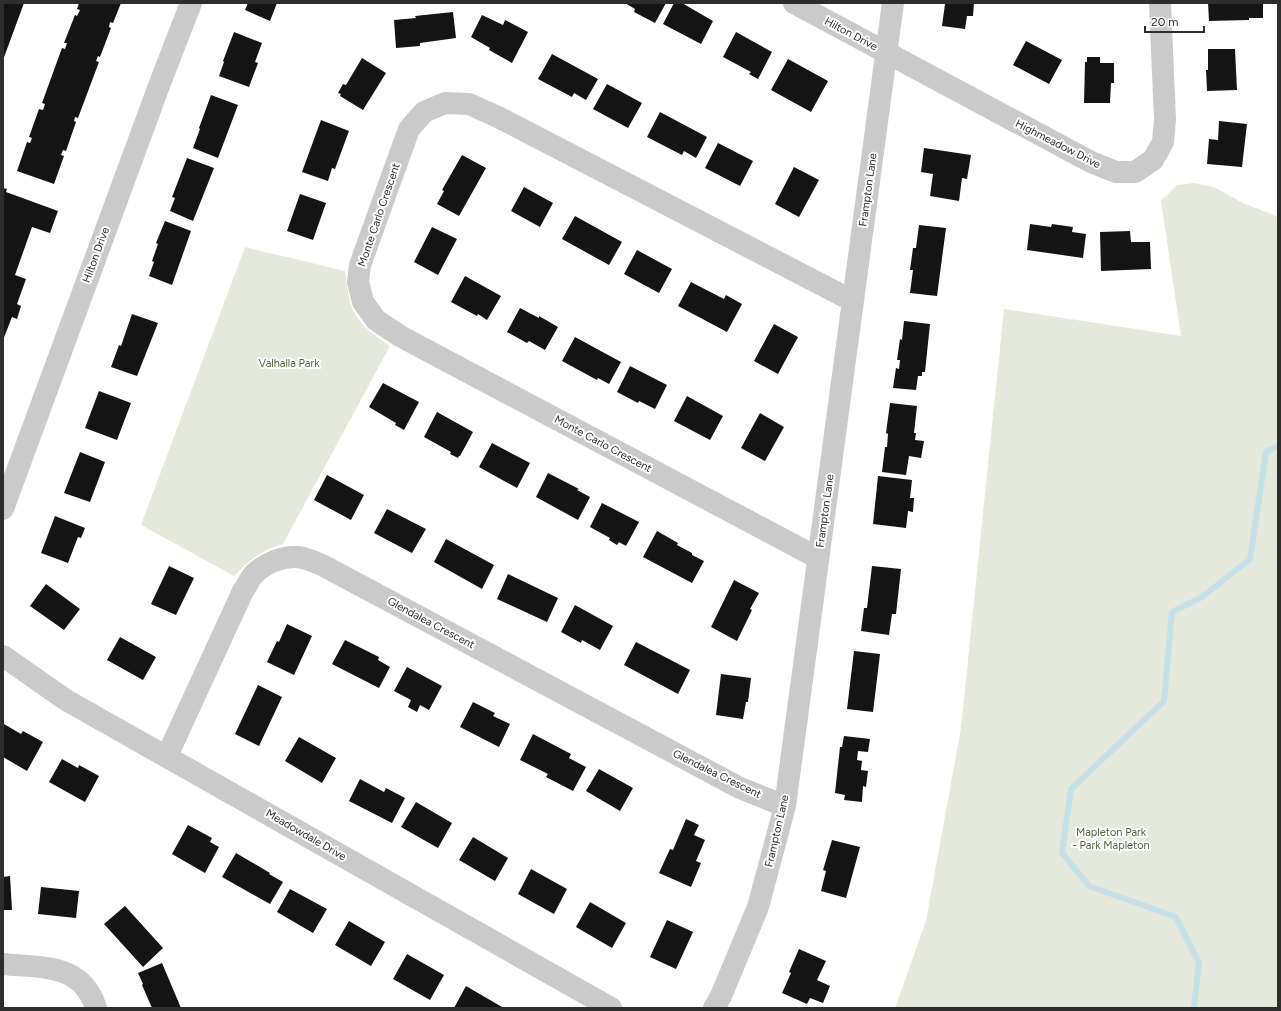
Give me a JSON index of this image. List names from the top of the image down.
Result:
{
  "streets": {
    "street": [
      "Hilton Drive",
      "Highmeadow Drive",
      "Frampton Lane",
      "Monte Carlo Crescent",
      "Glendalea Crescent",
      "Meadowdale Drive"
    ]
  },
  "crossings": [
    ["Hilton Drive", "Highmeadow Drive"],
    ["Hilton Drive", "Frampton Lane"],
    ["Highmeadow Drive", "Frampton Lane"],
    ["Frampton Lane", "Monte Carlo Crescent"],
    ["Frampton Lane", "Glendalea Crescent"],
    ["Glendalea Crescent", "Meadowdale Drive"]
  ],
  "parks": ["Valhalla Park", "Mapleton Park - Park Mapleton"],
  "scale_bar": "20 m"
}
